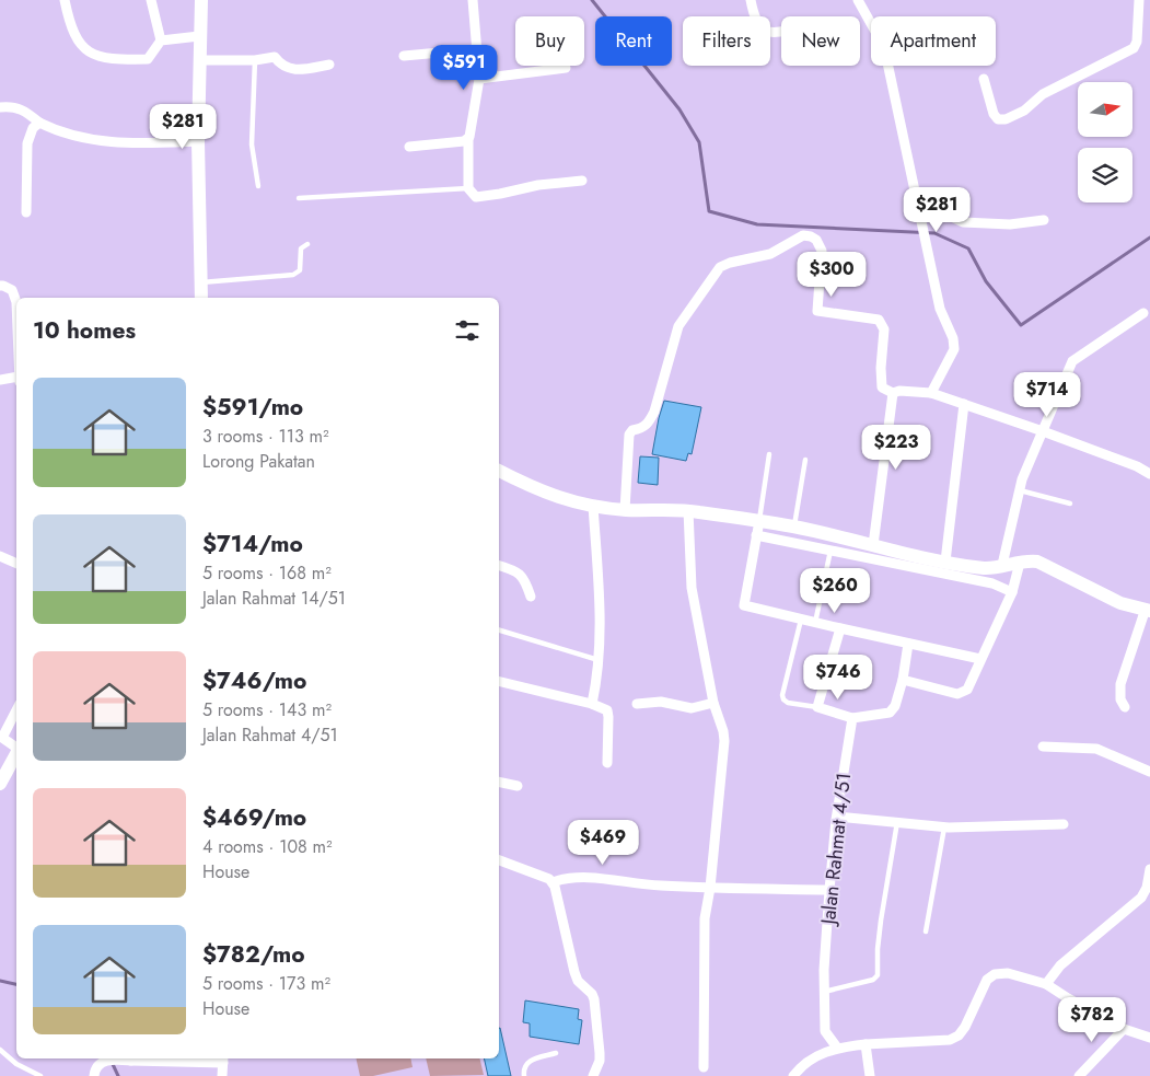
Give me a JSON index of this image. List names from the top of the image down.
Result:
{
  "streets": {
    "street": ["Jalan Rahmat 4/51"]
  },
  "north": "right",
  "page": {
    "chip": [
      "Buy",
      "Rent",
      "Filters",
      "New",
      "Apartment"
    ],
    "price": [
      "$591",
      "$281",
      "$281",
      "$300",
      "$714",
      "$223",
      "$260",
      "$746",
      "$469",
      "$782"
    ],
    "heading": "10 homes",
    "list": [
      {
        "name": "$591/mo",
        "note": "3 rooms · 113 m² · Lorong Pakatan"
      },
      {
        "name": "$714/mo",
        "note": "5 rooms · 168 m² · Jalan Rahmat 14/51"
      },
      {
        "name": "$746/mo",
        "note": "5 rooms · 143 m² · Jalan Rahmat 4/51"
      },
      {
        "name": "$469/mo",
        "note": "4 rooms · 108 m² · House"
      },
      {
        "name": "$782/mo",
        "note": "5 rooms · 173 m² · House"
      }
    ]
  }
}
